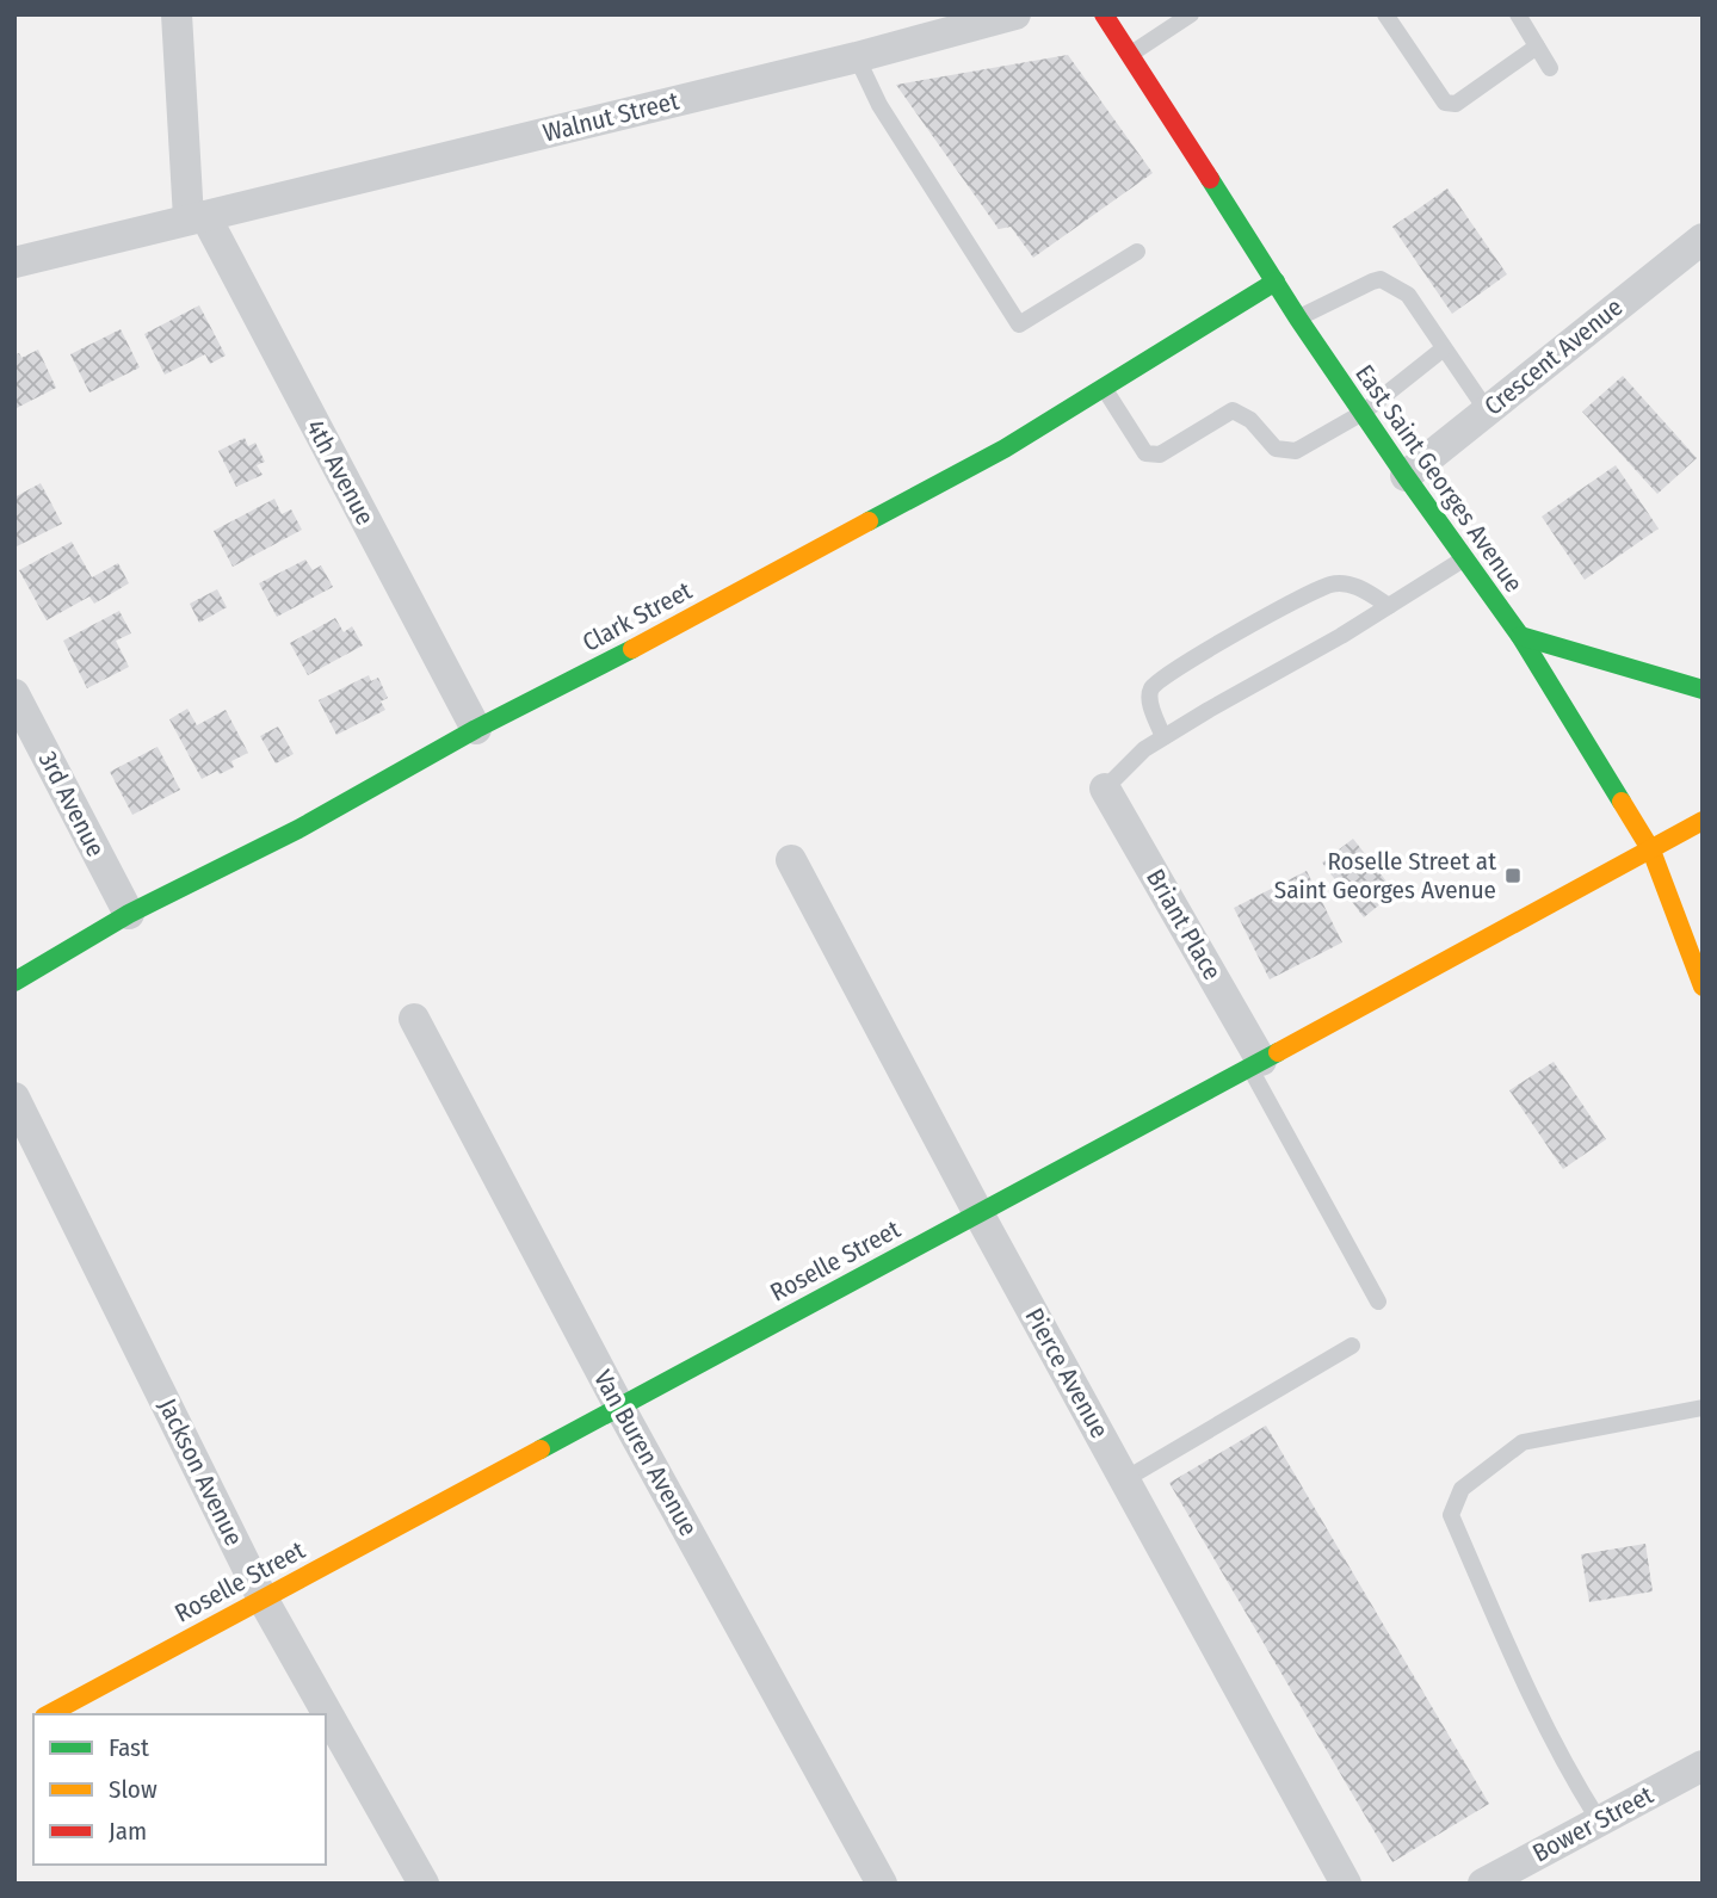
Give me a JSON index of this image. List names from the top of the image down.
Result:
{
  "streets": {
    "street": [
      "Walnut Street",
      "Crescent Avenue",
      "4th Avenue",
      "East Saint Georges Avenue",
      "Clark Street",
      "3rd Avenue",
      "Briant Place",
      "Roselle Street",
      "Pierce Avenue",
      "Van Buren Avenue",
      "Jackson Avenue",
      "Bower Street"
    ]
  },
  "crossings": [
    ["Walnut Street", "4th Avenue"],
    ["Crescent Avenue", "East Saint Georges Avenue"],
    ["4th Avenue", "Clark Street"],
    ["East Saint Georges Avenue", "Clark Street"],
    ["East Saint Georges Avenue", "Roselle Street"],
    ["Clark Street", "3rd Avenue"],
    ["Briant Place", "Roselle Street"],
    ["Roselle Street", "Pierce Avenue"],
    ["Roselle Street", "Van Buren Avenue"],
    ["Roselle Street", "Jackson Avenue"]
  ],
  "places": {
    "transit": ["Roselle Street at Saint Georges Avenue"]
  },
  "legend": ["Fast", "Slow", "Jam"]
}
